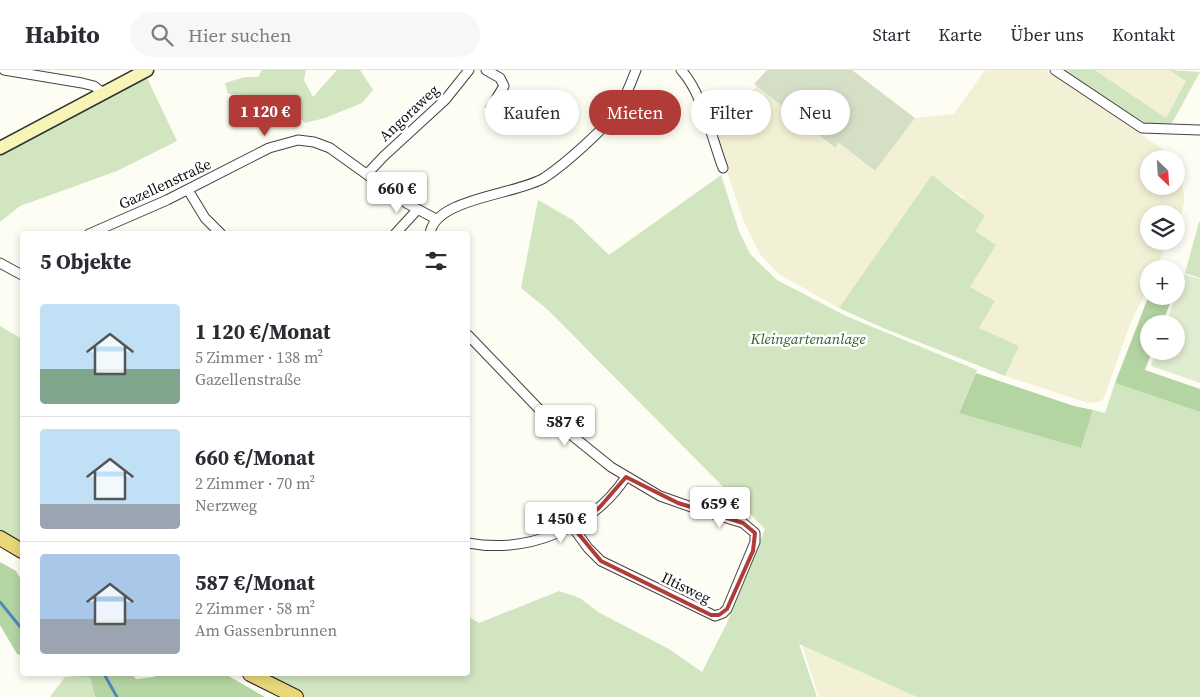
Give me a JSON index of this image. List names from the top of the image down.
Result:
{
  "streets": {
    "street": ["Angoraweg", "Gazellenstraße", "Iltisweg"]
  },
  "crossings": [
    ["Angoraweg", "Gazellenstraße"]
  ],
  "parks": ["Kleingartenanlage"],
  "north": "bottom right",
  "page": {
    "header": "Habito",
    "search": "Hier suchen",
    "nav": [
      "Start",
      "Karte",
      "Über uns",
      "Kontakt"
    ],
    "chip": [
      "Kaufen",
      "Mieten",
      "Filter",
      "Neu"
    ],
    "price": [
      "1 120 €",
      "660 €",
      "587 €",
      "659 €",
      "1 450 €"
    ],
    "map_buttons": ["+", "−"],
    "heading": "5 Objekte",
    "list": [
      {
        "name": "1 120 €/Monat",
        "note": "5 Zimmer · 138 m² · Gazellenstraße"
      },
      {
        "name": "660 €/Monat",
        "note": "2 Zimmer · 70 m² · Nerzweg"
      },
      {
        "name": "587 €/Monat",
        "note": "2 Zimmer · 58 m² · Am Gassenbrunnen"
      }
    ]
  }
}
